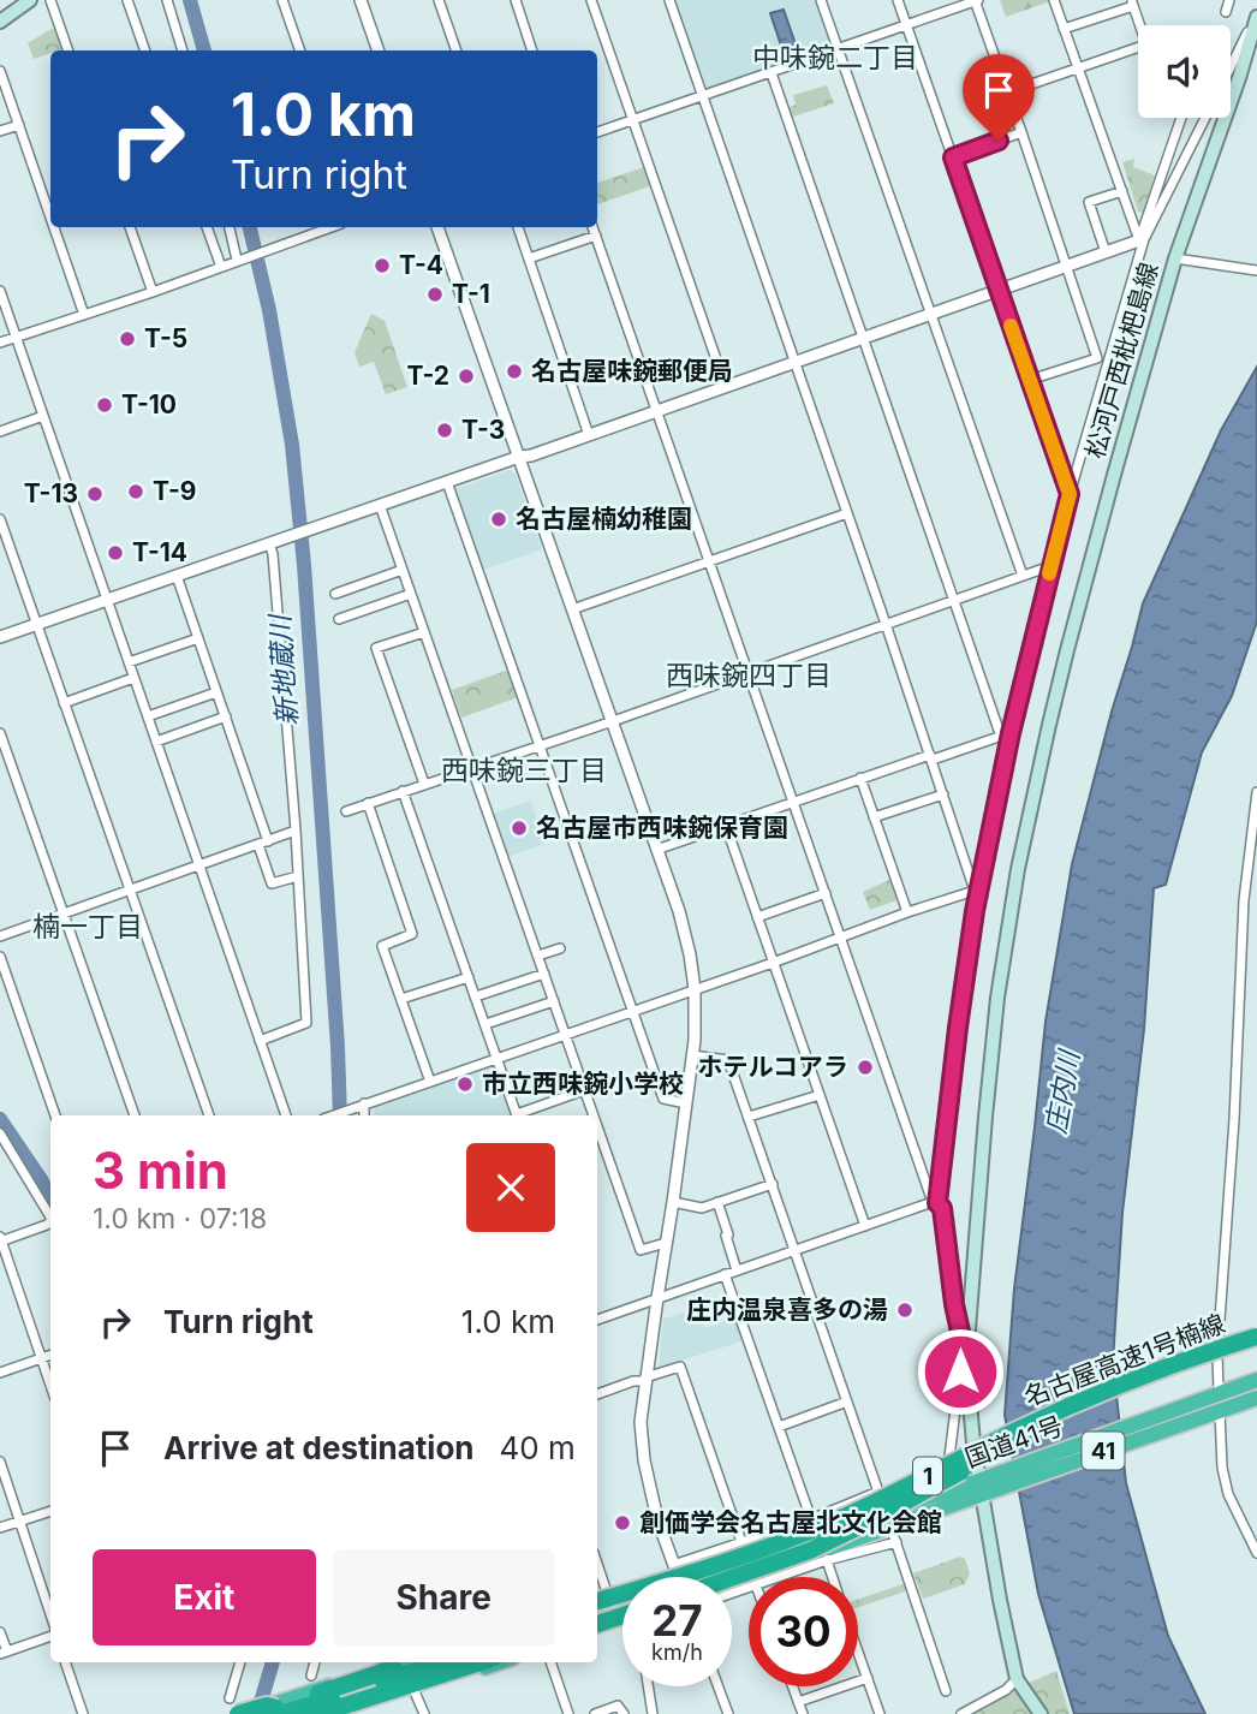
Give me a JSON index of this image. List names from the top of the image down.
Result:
{
  "streets": {
    "highway": [
      "名古屋高速1号楠線",
      "国道41号",
      "41",
      "1"
    ],
    "main road": ["松河戸西枇杷島線"]
  },
  "crossings": [
    ["松河戸西枇杷島線", "国道41号"],
    ["名古屋高速1号楠線", "国道41号"]
  ],
  "districts": [
    "中味鋺二丁目",
    "西味鋺四丁目",
    "西味鋺三丁目",
    "楠一丁目"
  ],
  "water": ["新地蔵川", "庄内川"],
  "places": [
    "T-4",
    "T-1",
    "T-5",
    "名古屋味鋺郵便局",
    "T-2",
    "T-10",
    "T-3",
    "T-9",
    "T-13",
    "名古屋楠幼稚園",
    "T-14",
    "名古屋市西味鋺保育園",
    "ホテルコアラ",
    "市立西味鋺小学校",
    "庄内温泉喜多の湯",
    "創価学会名古屋北文化会館"
  ],
  "page": {
    "turn": ["1.0 km", "Turn right"],
    "heading": ["3 min", "1.0 km · 07:18"],
    "list": [
      {
        "name": "Turn right",
        "value": "1.0 km"
      },
      {
        "name": "Arrive at destination",
        "value": "40 m"
      }
    ],
    "buttons": ["Exit", "Share"],
    "speed": "27 km/h",
    "limit": "30"
  }
}
